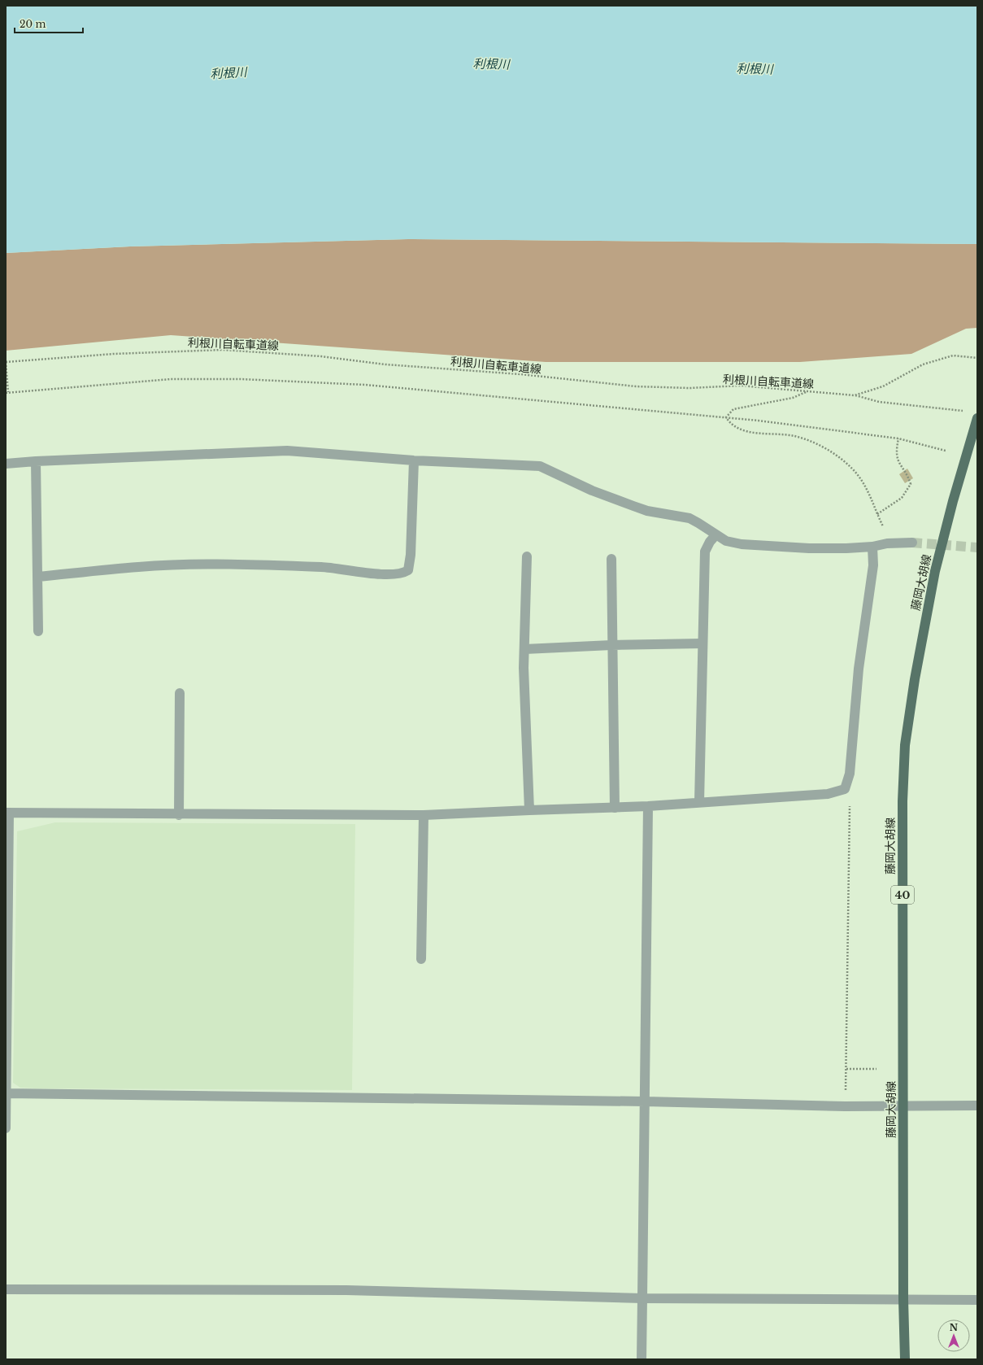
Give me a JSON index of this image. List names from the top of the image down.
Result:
{
  "streets": {
    "main road": ["藤岡大胡線", "40"],
    "path": ["利根川自転車道線"]
  },
  "water": ["利根川"],
  "scale_bar": "20 m",
  "north": "top"
}
